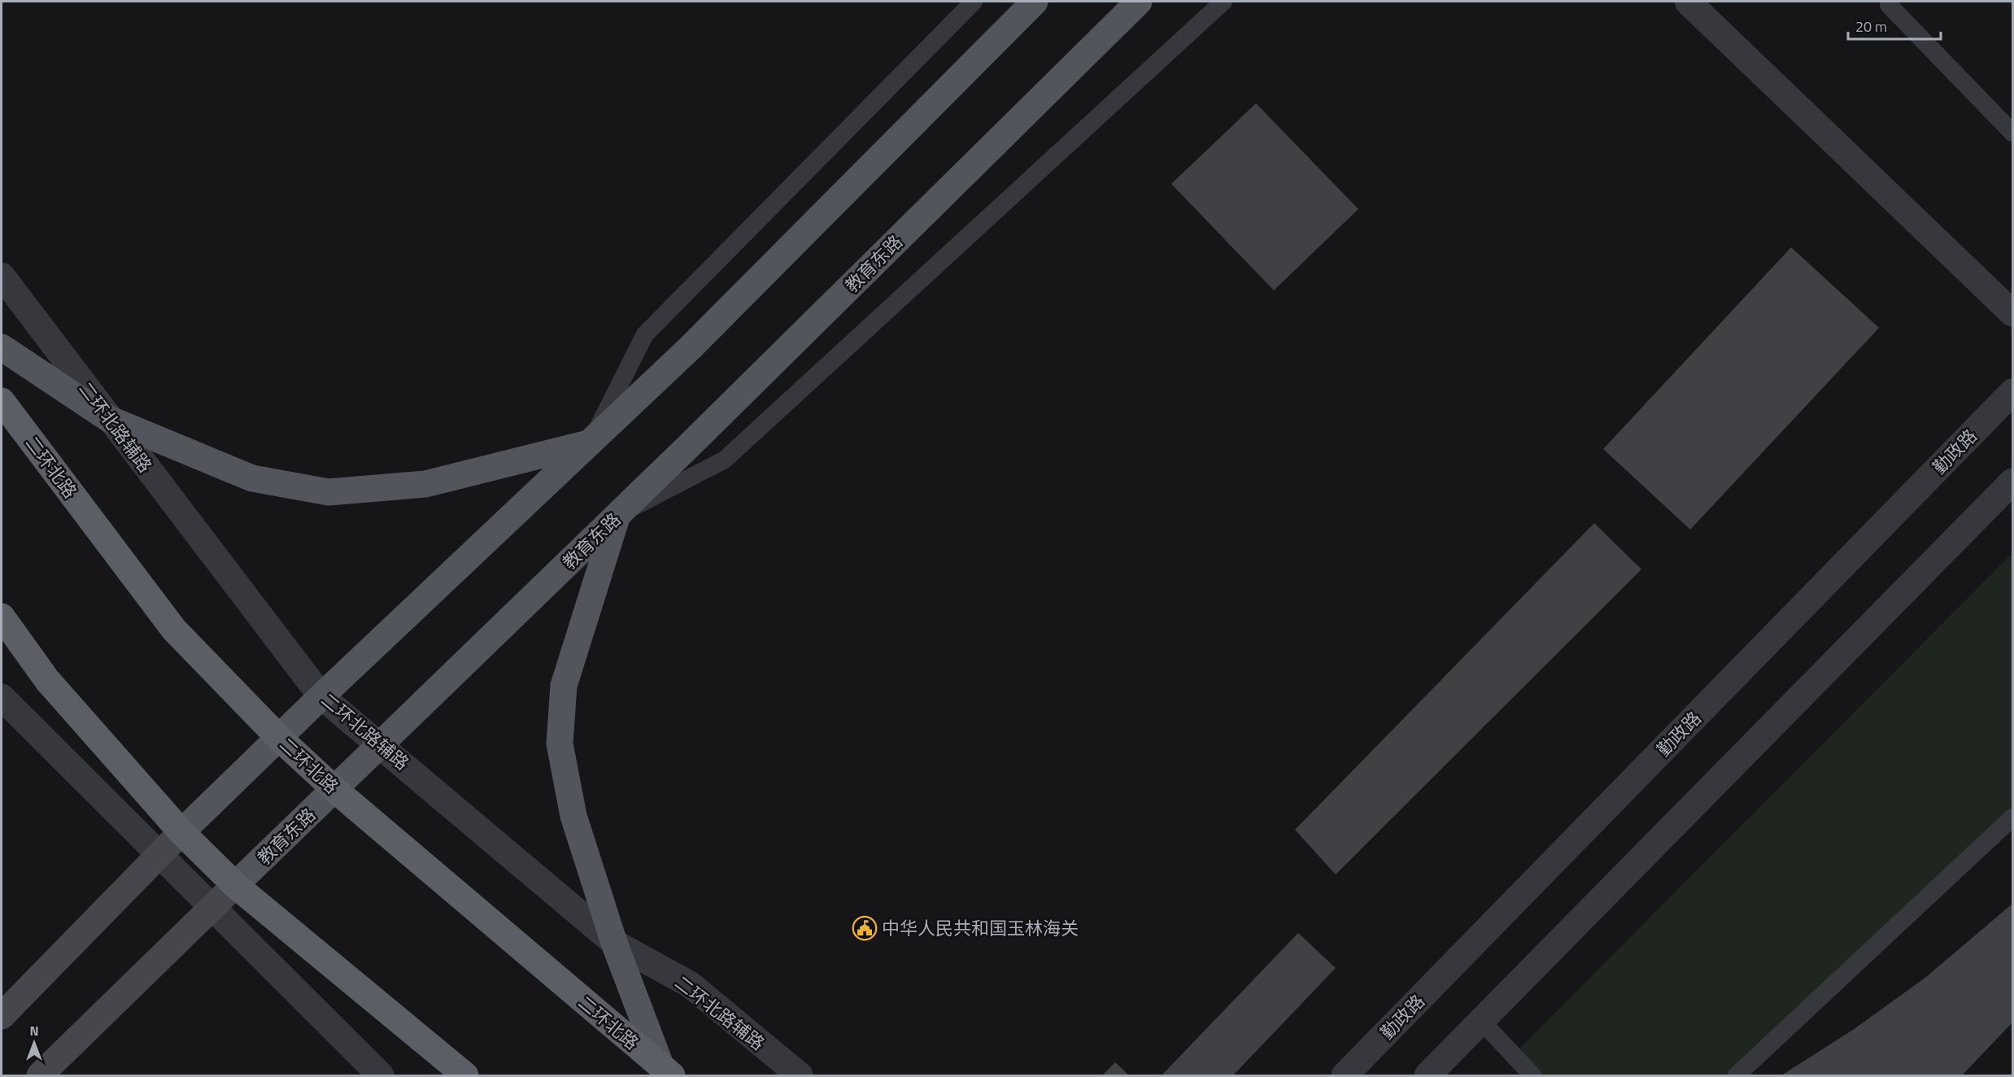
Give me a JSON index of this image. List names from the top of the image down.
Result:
{
  "streets": {
    "highway": ["二环北路"],
    "main road": ["教育东路"],
    "street": ["二环北路辅路", "勤政路"]
  },
  "crossings": [
    ["教育东路", "二环北路辅路"],
    ["教育东路", "二环北路"]
  ],
  "places": {
    "public building": ["中华人民共和国玉林海关"]
  },
  "scale_bar": "20 m",
  "north": "top"
}
